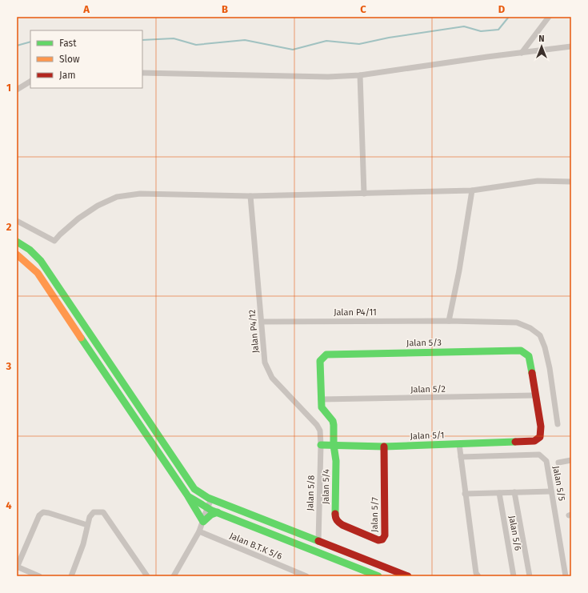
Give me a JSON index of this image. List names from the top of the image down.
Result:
{
  "streets": {
    "street": [
      "Jalan P4/11",
      "Jalan P4/12",
      "Jalan 5/3",
      "Jalan 5/2",
      "Jalan 5/1",
      "Jalan 5/5",
      "Jalan 5/4",
      "Jalan 5/8",
      "Jalan 5/7",
      "Jalan 5/6",
      "Jalan B.T.K 5/6"
    ]
  },
  "crossings": [
    ["Jalan P4/11", "Jalan P4/12"],
    ["Jalan P4/12", "Jalan 5/1"],
    ["Jalan P4/12", "Jalan 5/8"],
    ["Jalan 5/3", "Jalan 5/2"],
    ["Jalan 5/3", "Jalan 5/1"],
    ["Jalan 5/3", "Jalan 5/4"],
    ["Jalan 5/1", "Jalan 5/4"],
    ["Jalan 5/1", "Jalan 5/8"],
    ["Jalan 5/1", "Jalan 5/7"],
    ["Jalan 5/4", "Jalan 5/7"]
  ],
  "legend": ["Fast", "Slow", "Jam"],
  "north": "top",
  "grid": {
    "columns": [
      "A",
      "B",
      "C",
      "D"
    ],
    "rows": [
      "1",
      "2",
      "3",
      "4"
    ]
  }
}
